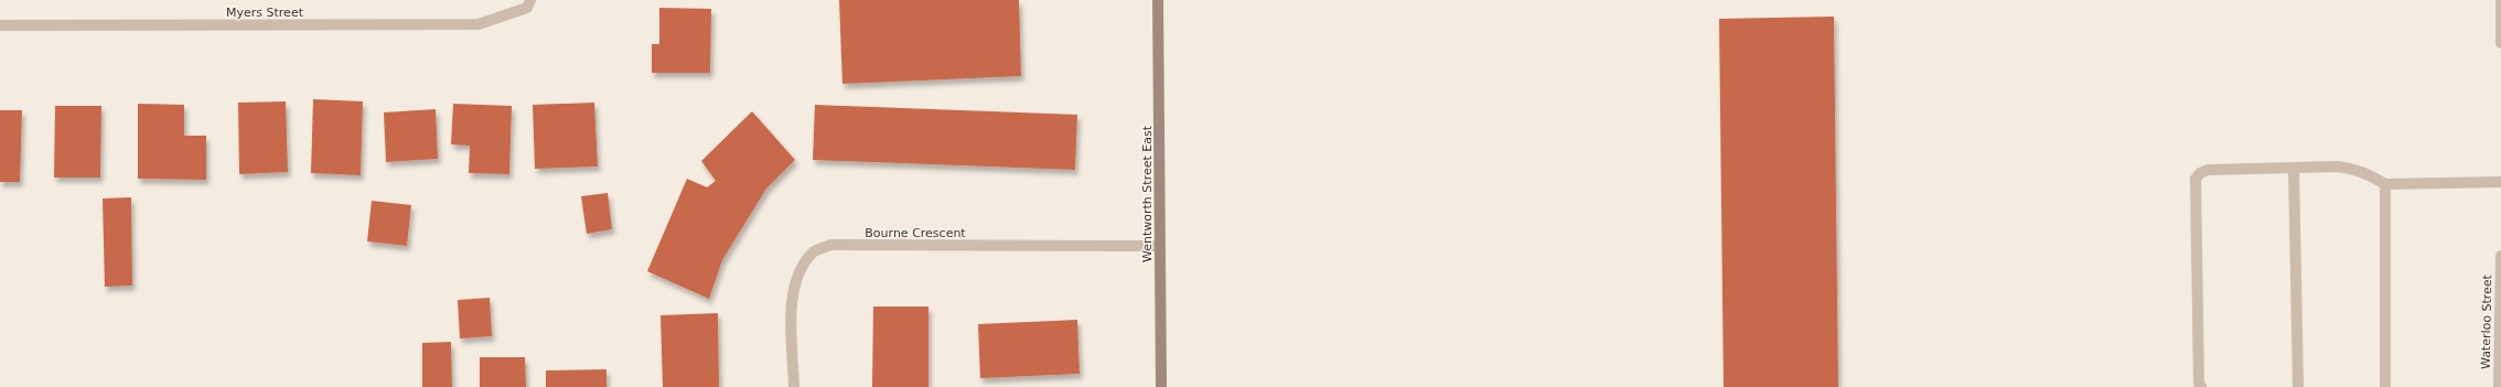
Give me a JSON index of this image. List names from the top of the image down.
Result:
{
  "streets": {
    "main road": ["Wentworth Street East"],
    "street": ["Myers Street", "Bourne Crescent", "Waterloo Street"]
  },
  "crossings": [
    ["Wentworth Street East", "Bourne Crescent"]
  ]
}
